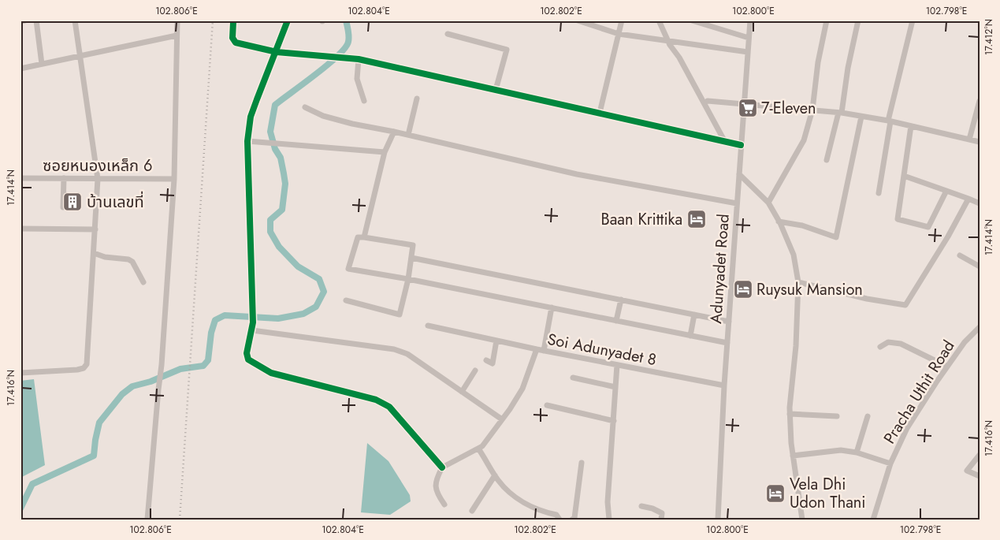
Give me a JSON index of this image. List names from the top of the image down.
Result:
{
  "streets": {
    "street": [
      "ซอยหนองเหล็ก 6",
      "Adunyadet Road",
      "Soi Adunyadet 8",
      "Pracha Uthit Road"
    ]
  },
  "crossings": [
    ["Adunyadet Road", "Soi Adunyadet 8"]
  ],
  "places": {
    "supermarket": ["7-Eleven"],
    "building": ["บ้านเลขที่"],
    "hotel": ["Baan Krittika", "Ruysuk Mansion", "Vela Dhi Udon Thani"]
  },
  "coordinates": [
    "102.806°E",
    "102.804°E",
    "102.802°E",
    "102.800°E",
    "102.798°E",
    "17.412°N",
    "17.414°N",
    "17.416°N"
  ]
}
